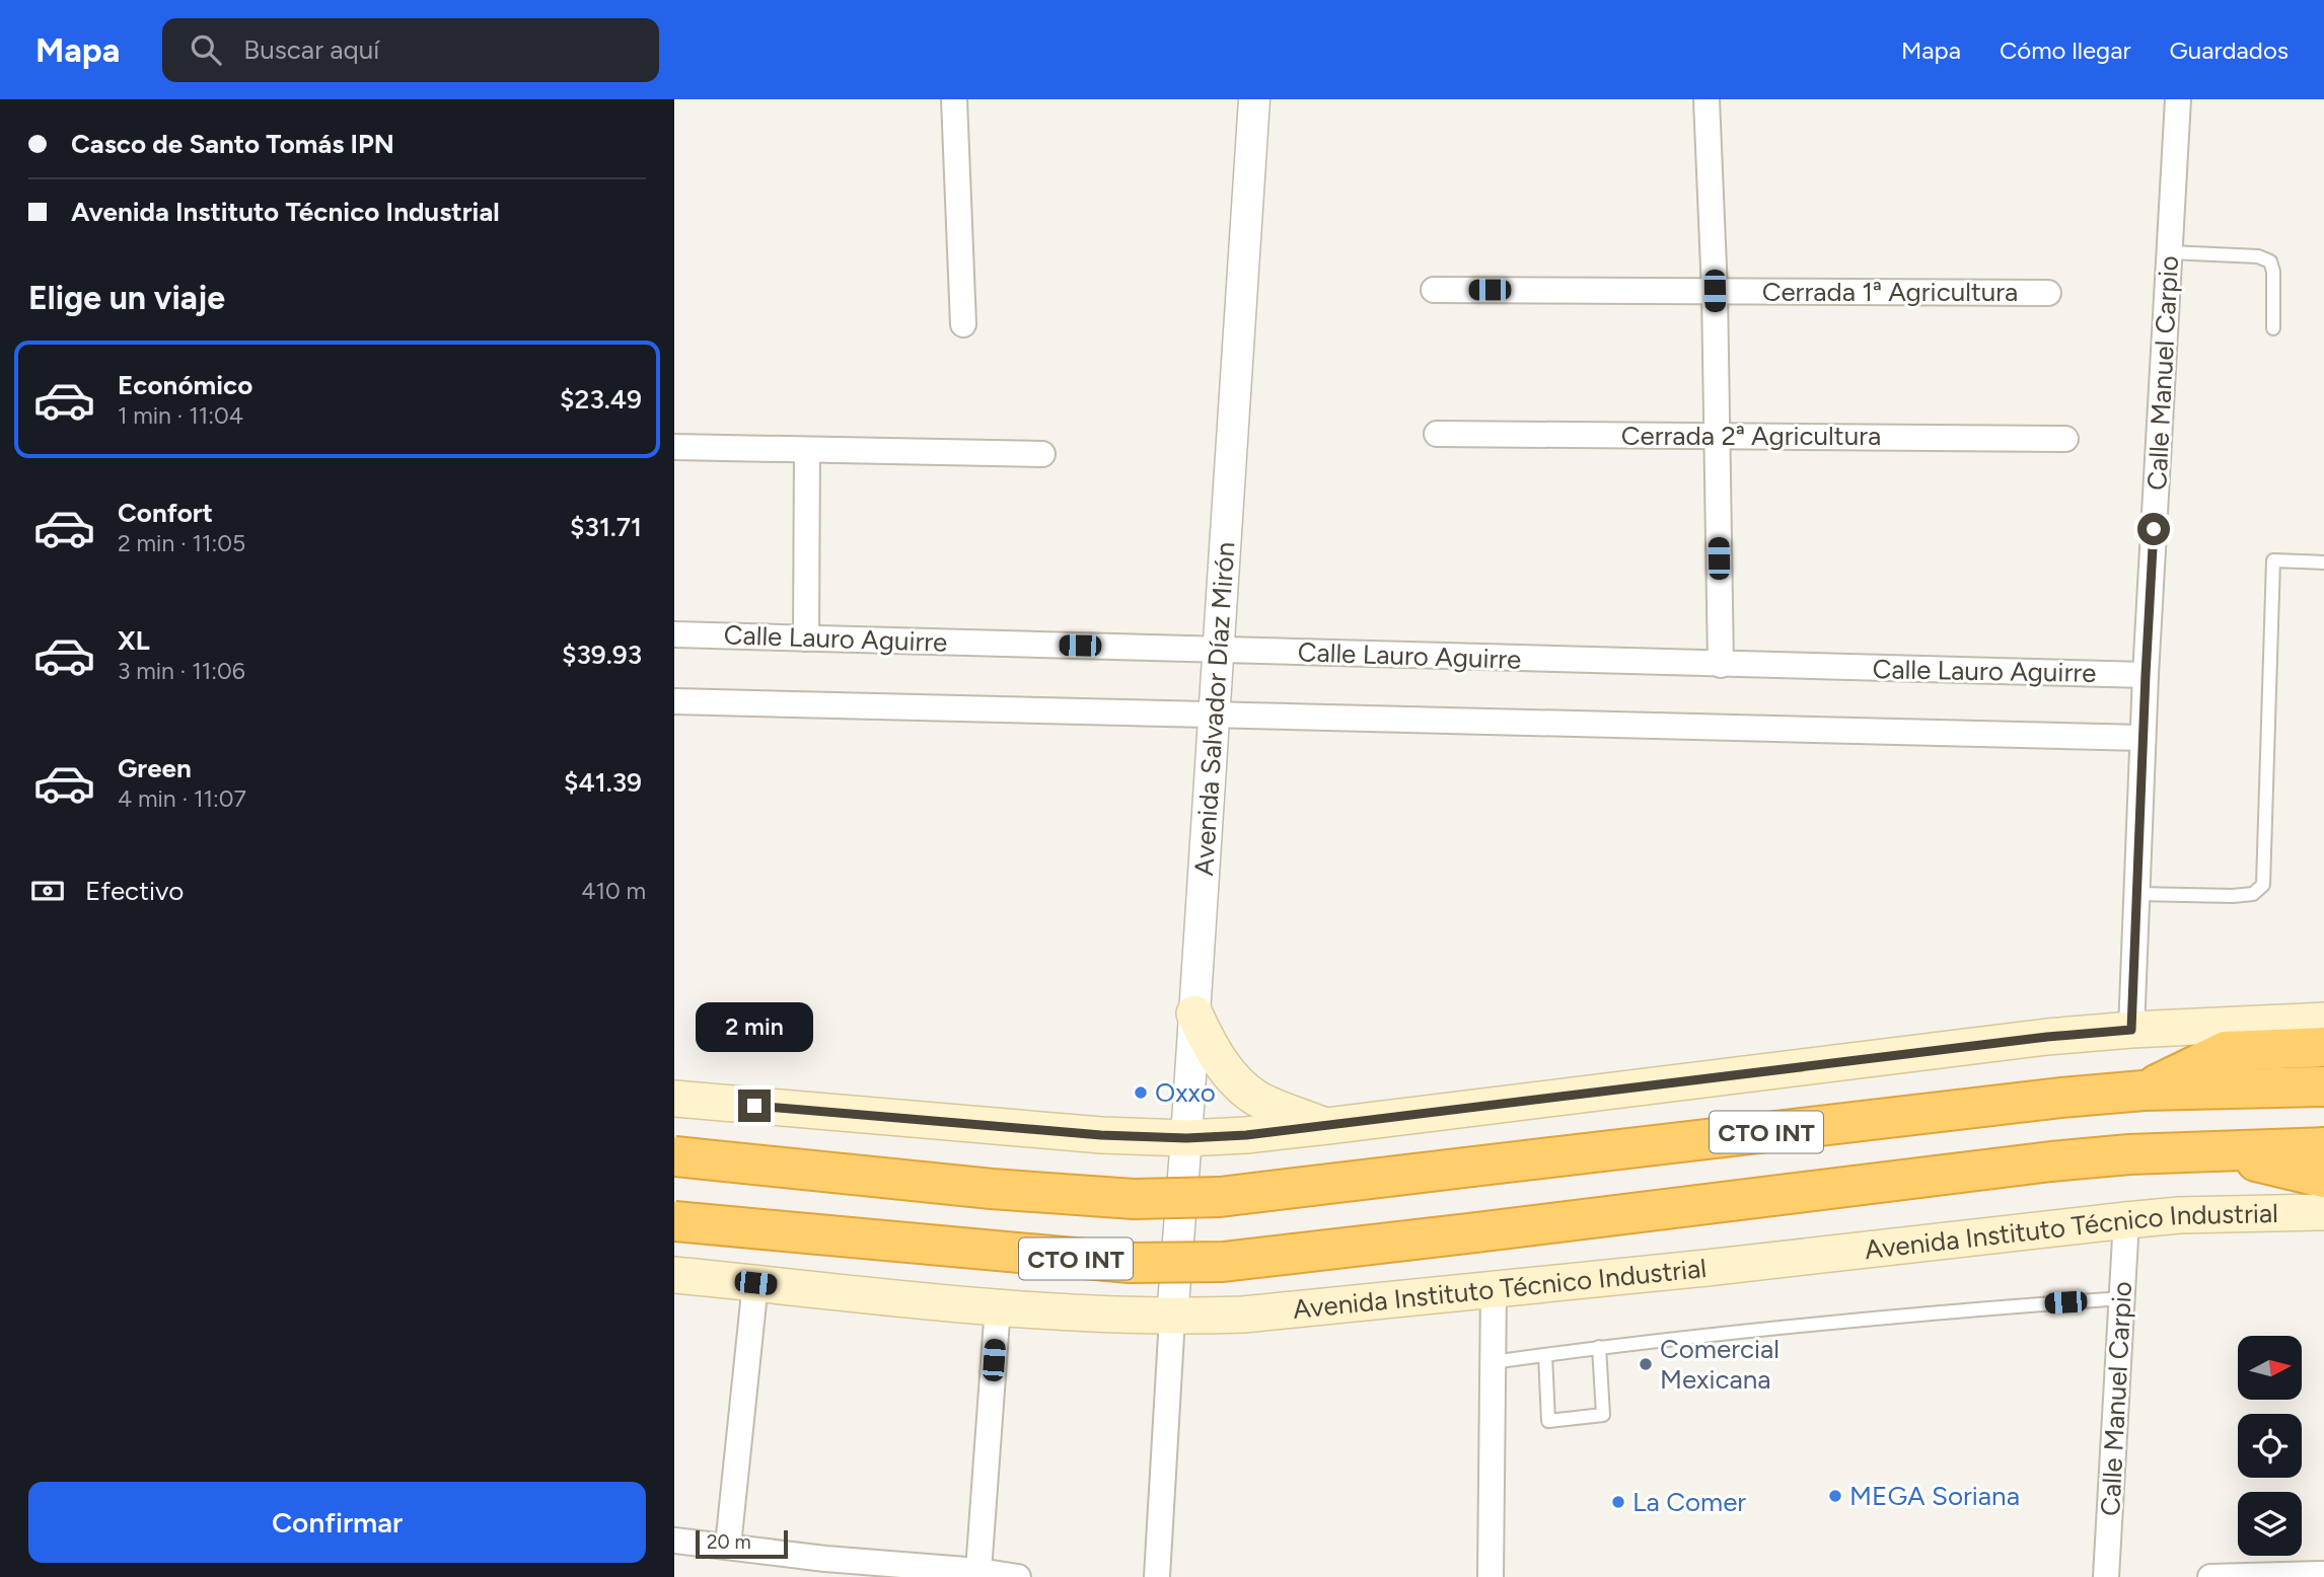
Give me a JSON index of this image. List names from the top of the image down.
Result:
{
  "streets": {
    "highway": ["CTO INT"],
    "main road": ["Avenida Instituto Técnico Industrial"],
    "street": [
      "Cerrada 1ª Agricultura",
      "Calle Manuel Carpio",
      "Cerrada 2ª Agricultura",
      "Calle Lauro Aguirre",
      "Avenida Salvador Díaz Mirón"
    ]
  },
  "crossings": [
    ["Calle Manuel Carpio", "Calle Lauro Aguirre"],
    ["Calle Manuel Carpio", "CTO INT"],
    ["Calle Manuel Carpio", "Avenida Instituto Técnico Industrial"],
    ["Calle Lauro Aguirre", "Avenida Salvador Díaz Mirón"],
    ["Avenida Salvador Díaz Mirón", "CTO INT"],
    ["Avenida Salvador Díaz Mirón", "Avenida Instituto Técnico Industrial"]
  ],
  "places": [
    "Oxxo",
    "Comercial Mexicana",
    "MEGA Soriana",
    "La Comer"
  ],
  "scale_bar": "20 m",
  "north": "right",
  "page": {
    "header": "Mapa",
    "search": "Buscar aquí",
    "nav": ["Mapa", "Cómo llegar", "Guardados"],
    "banner": ["Casco de Santo Tomás IPN", "Avenida Instituto Técnico Industrial"],
    "heading": "Elige un viaje",
    "list": [
      {
        "name": "Económico",
        "note": "1 min · 11:04",
        "value": "$23.49"
      },
      {
        "name": "Confort",
        "note": "2 min · 11:05",
        "value": "$31.71"
      },
      {
        "name": "XL",
        "note": "3 min · 11:06",
        "value": "$39.93"
      },
      {
        "name": "Green",
        "note": "4 min · 11:07",
        "value": "$41.39"
      }
    ],
    "pay": ["Efectivo", "410 m"],
    "bubble": "2 min",
    "buttons": "Confirmar",
    "scale": "20 m"
  }
}
